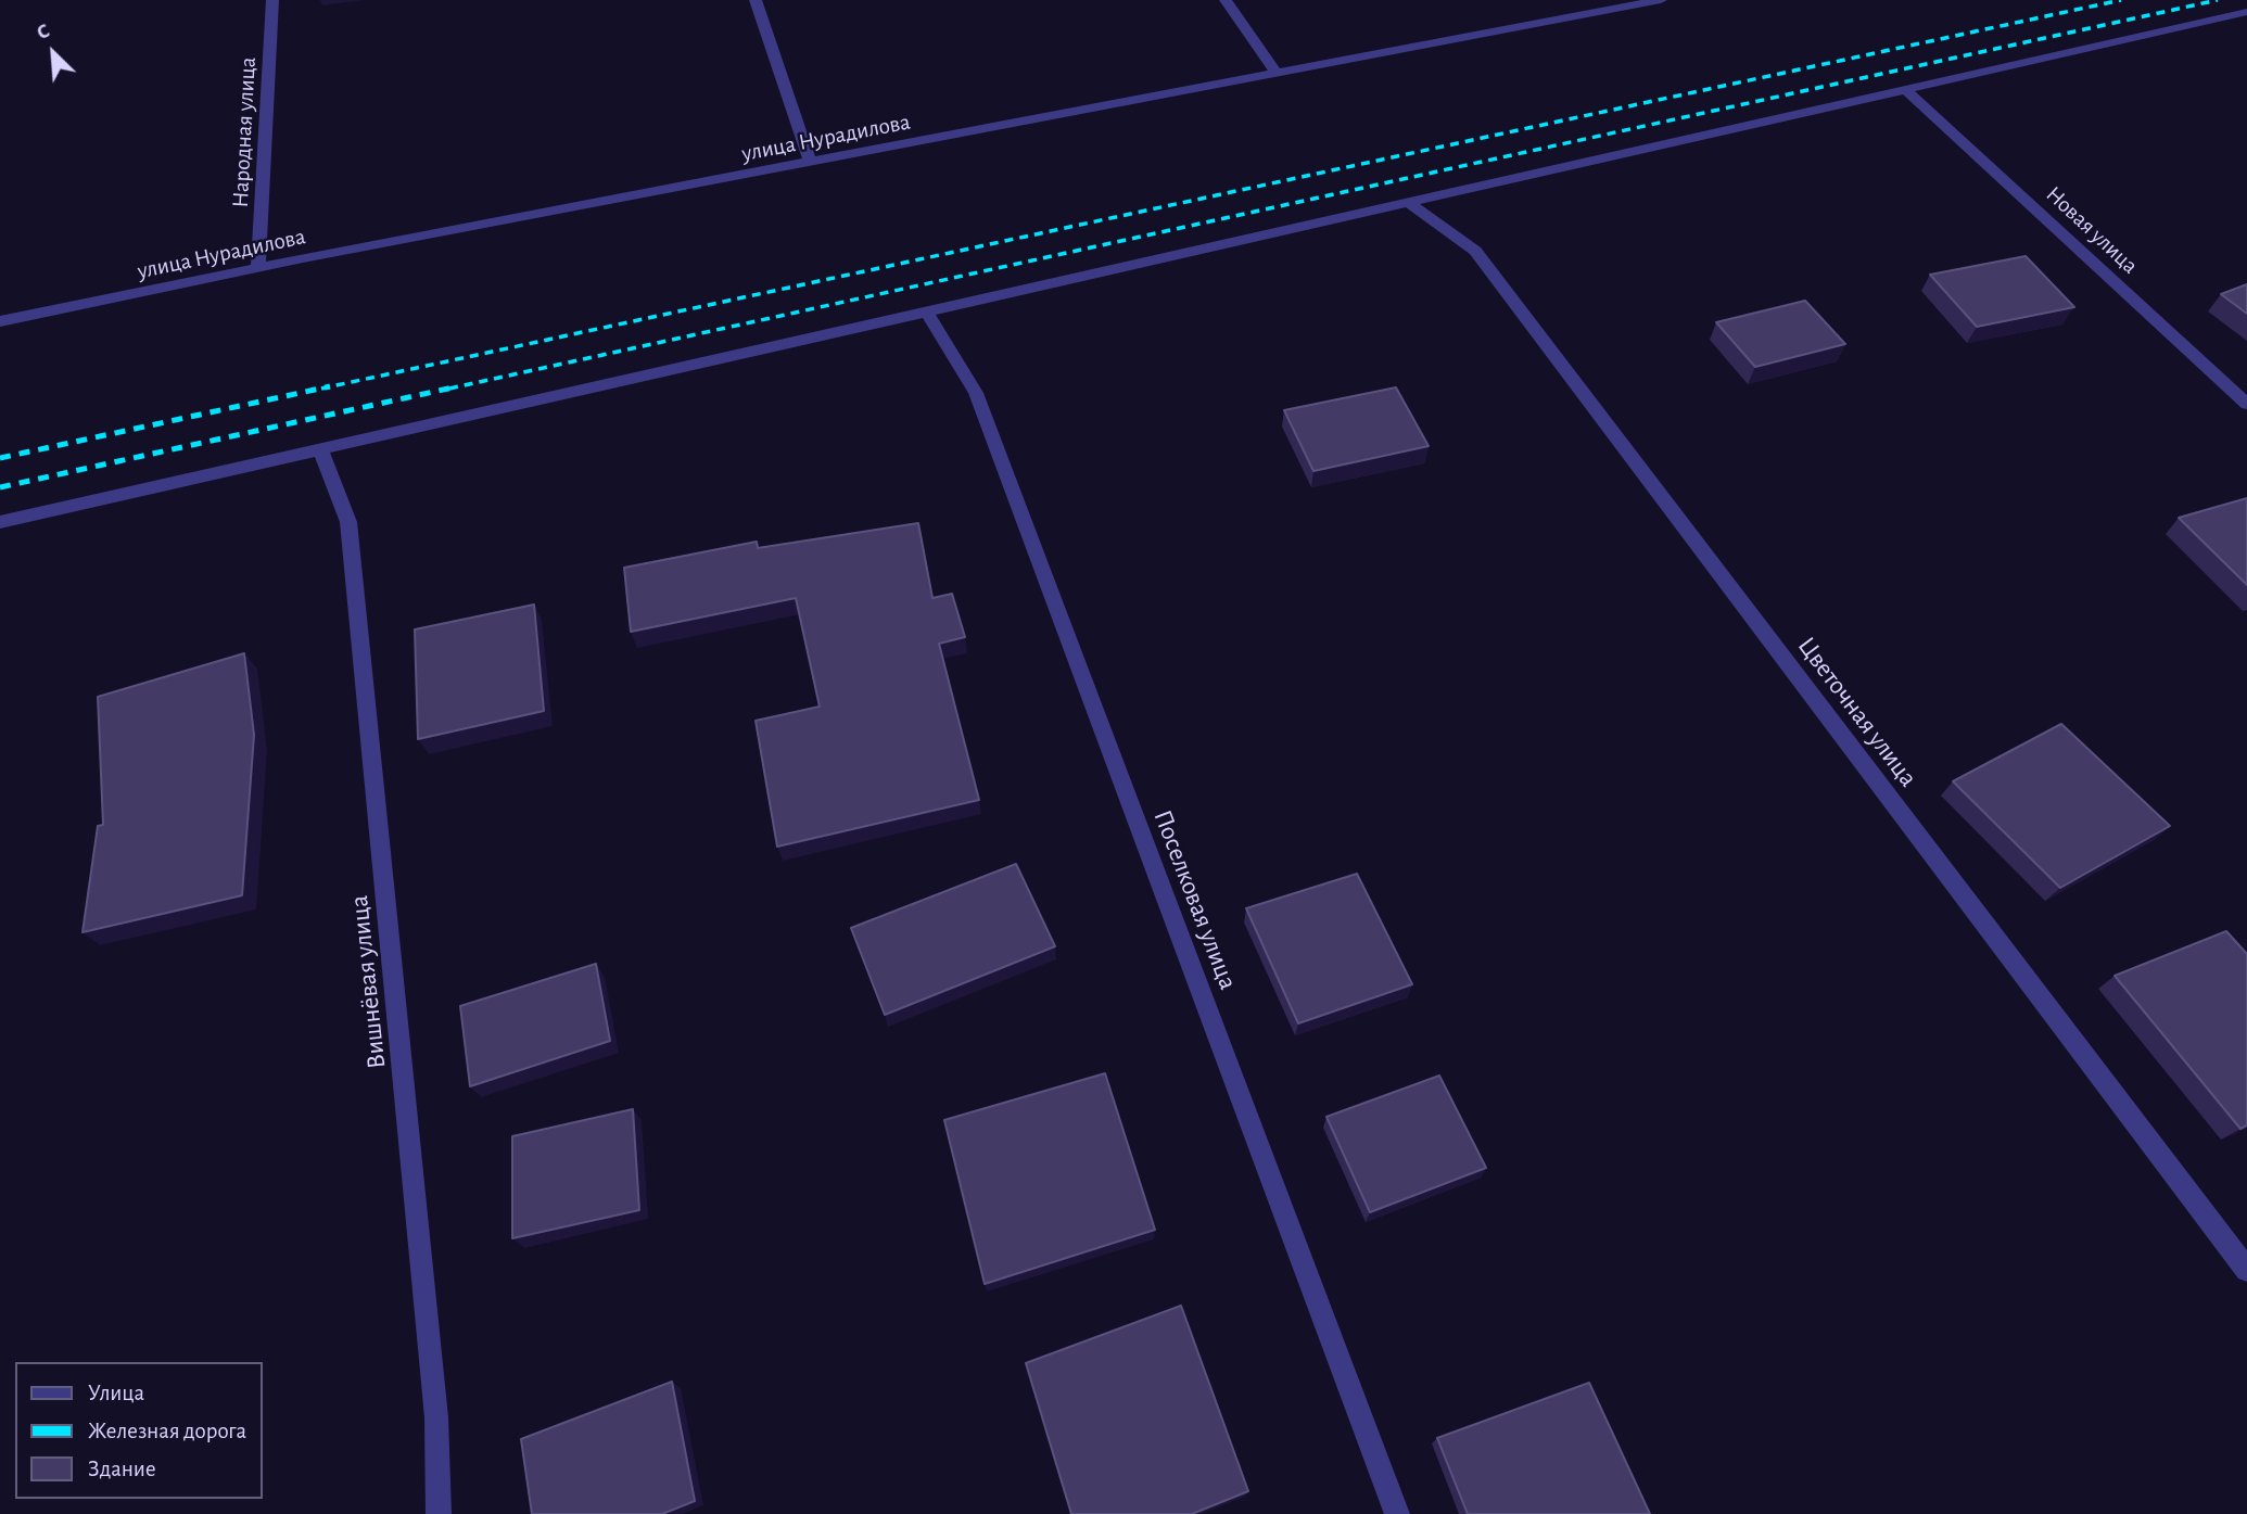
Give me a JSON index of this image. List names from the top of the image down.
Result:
{
  "streets": {
    "street": [
      "Народная улица",
      "улица Нурадилова",
      "Новая улица",
      "Цветочная улица",
      "Поселковая улица",
      "Вишнёвая улица"
    ]
  },
  "crossings": [
    ["Народная улица", "улица Нурадилова"]
  ],
  "legend": ["Улица", "Железная дорога", "Здание"],
  "north": "top left"
}
